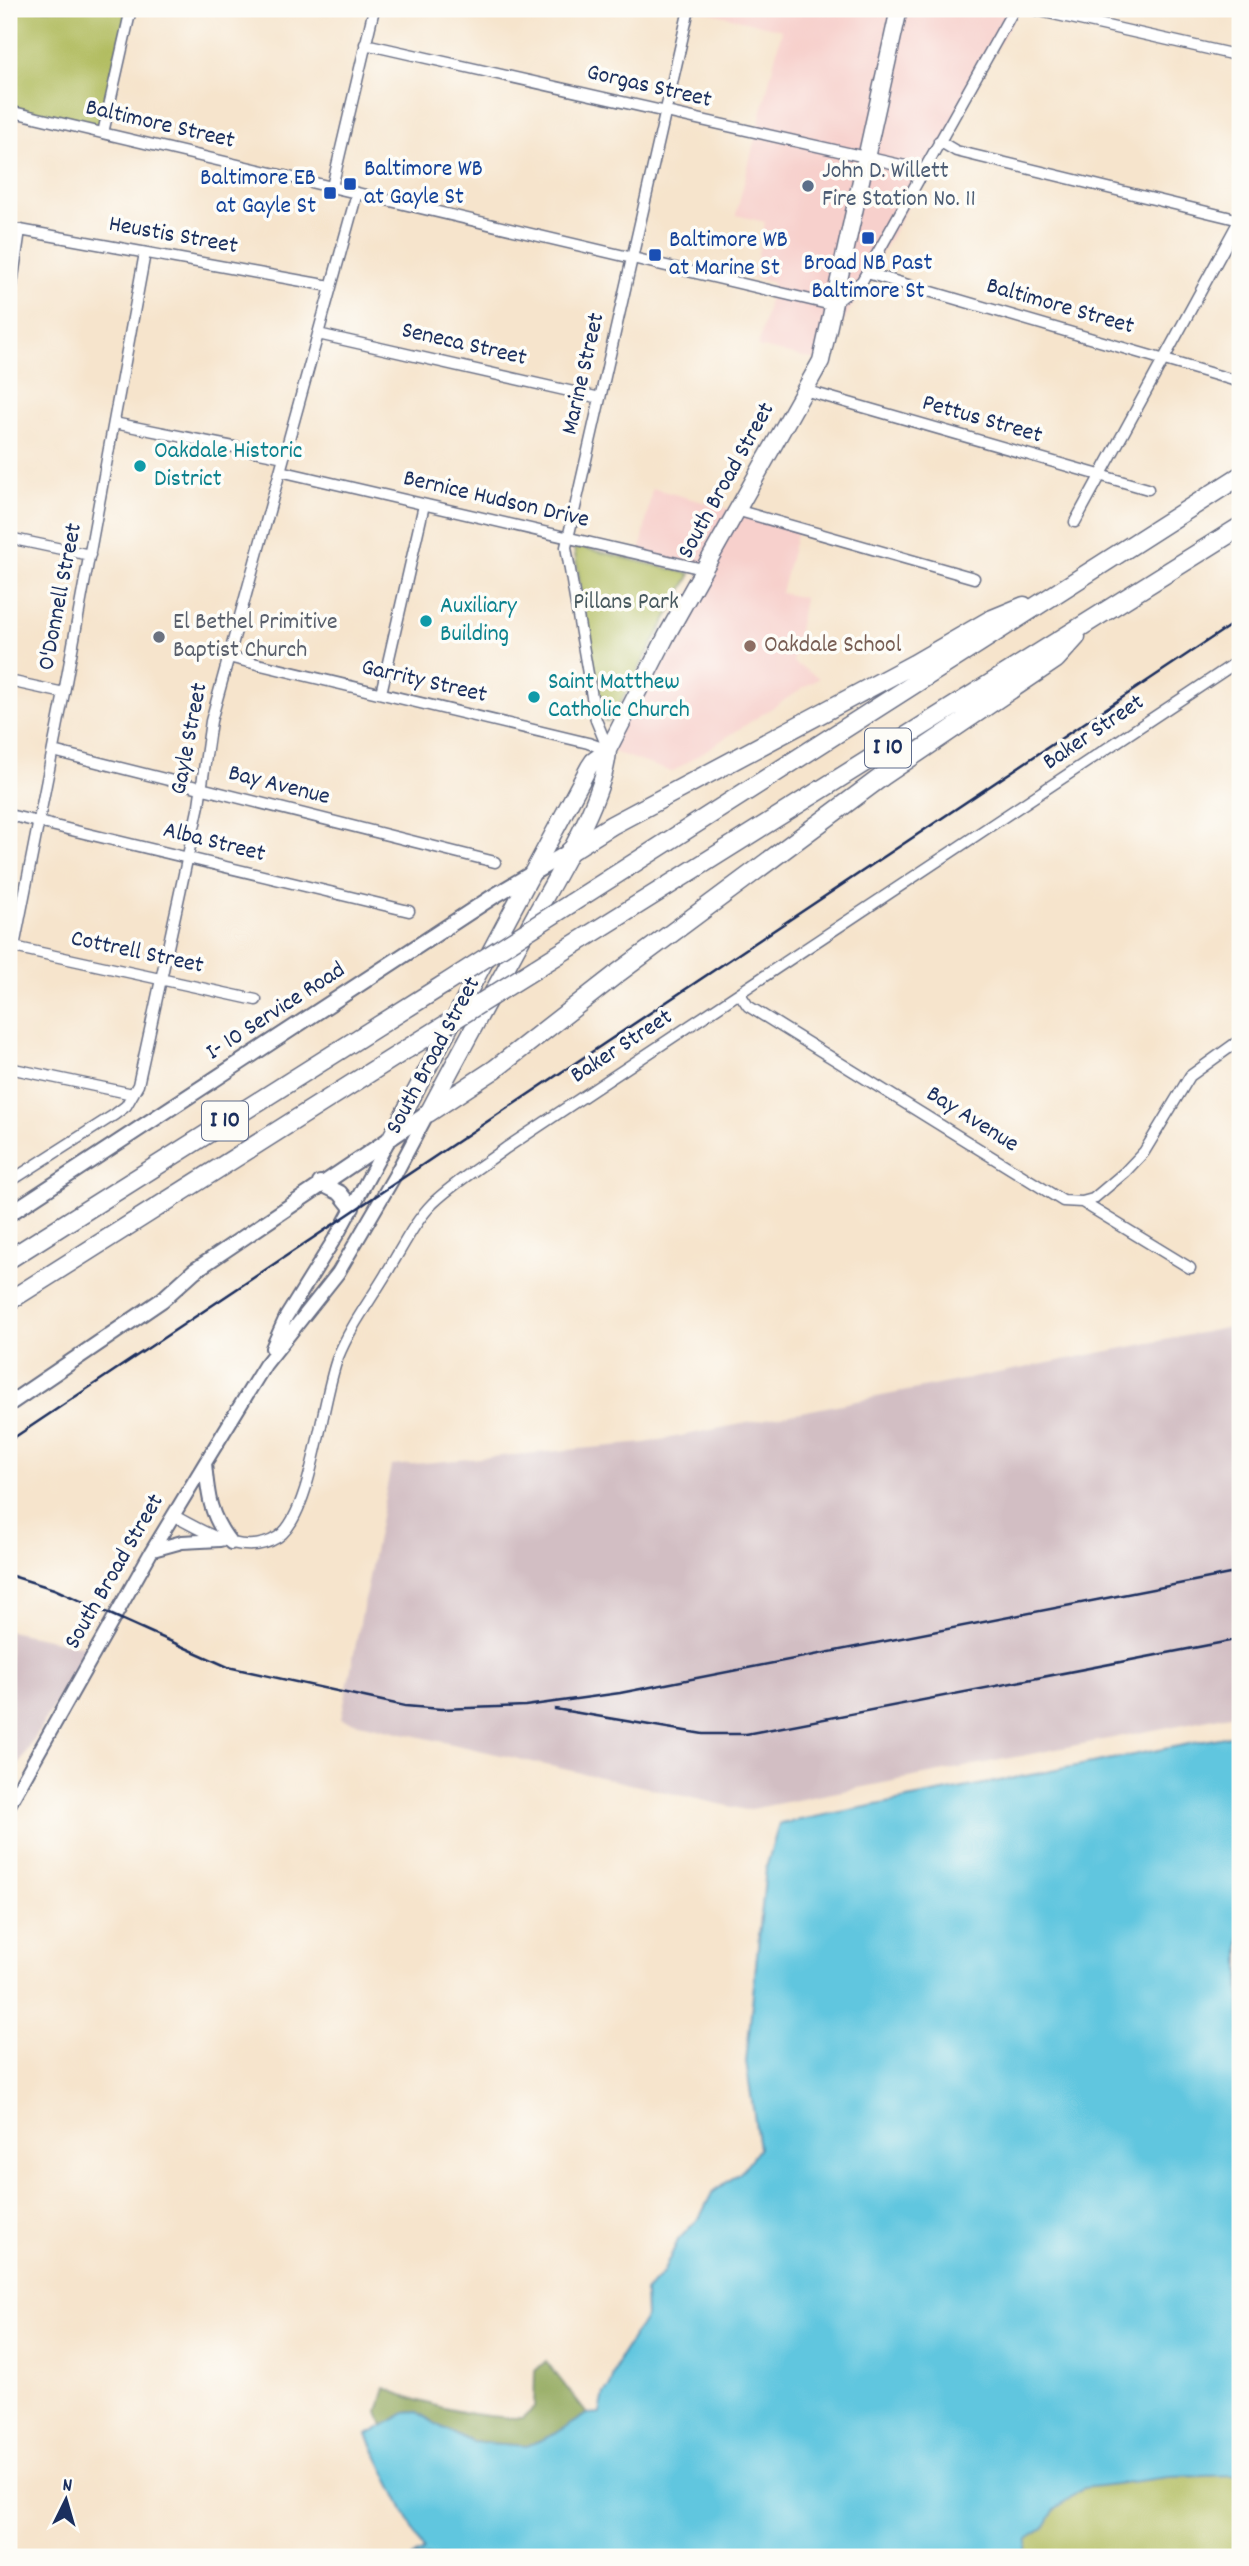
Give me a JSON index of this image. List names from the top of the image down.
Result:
{
  "streets": {
    "highway": ["I 10"],
    "main road": ["South Broad Street", "I- 10 Service Road"],
    "street": [
      "Gorgas Street",
      "Baltimore Street",
      "Heustis Street",
      "Seneca Street",
      "Marine Street",
      "Pettus Street",
      "Bernice Hudson Drive",
      "O'Donnell Street",
      "Garrity Street",
      "Baker Street",
      "Gayle Street",
      "Bay Avenue",
      "Alba Street",
      "Cottrell Street"
    ]
  },
  "crossings": [
    ["Gorgas Street", "Marine Street"],
    ["Gorgas Street", "South Broad Street"],
    ["Baltimore Street", "Marine Street"],
    ["Baltimore Street", "South Broad Street"],
    ["Baltimore Street", "Gayle Street"],
    ["Heustis Street", "O'Donnell Street"],
    ["Heustis Street", "Gayle Street"],
    ["Seneca Street", "Marine Street"],
    ["Seneca Street", "Gayle Street"],
    ["Marine Street", "South Broad Street"],
    ["Marine Street", "Bernice Hudson Drive"],
    ["Marine Street", "Garrity Street"],
    ["Pettus Street", "South Broad Street"],
    ["South Broad Street", "Bernice Hudson Drive"],
    ["South Broad Street", "Garrity Street"],
    ["South Broad Street", "Baker Street"],
    ["South Broad Street", "I- 10 Service Road"],
    ["Bernice Hudson Drive", "Gayle Street"],
    ["O'Donnell Street", "Bay Avenue"],
    ["O'Donnell Street", "Alba Street"],
    ["O'Donnell Street", "Cottrell Street"],
    ["Garrity Street", "Gayle Street"],
    ["Baker Street", "Bay Avenue"],
    ["Gayle Street", "Bay Avenue"],
    ["Gayle Street", "Alba Street"],
    ["Gayle Street", "Cottrell Street"]
  ],
  "parks": ["Pillans Park"],
  "places": {
    "transit": [
      "Baltimore WB at Gayle St",
      "Baltimore EB at Gayle St",
      "Broad NB Past Baltimore St",
      "Baltimore WB at Marine St"
    ],
    "other": [
      "John D. Willett Fire Station No. 11",
      "Oakdale Historic District",
      "Auxiliary Building",
      "El Bethel Primitive Baptist Church",
      "Oakdale School",
      "Saint Matthew Catholic Church"
    ]
  },
  "north": "top"
}
